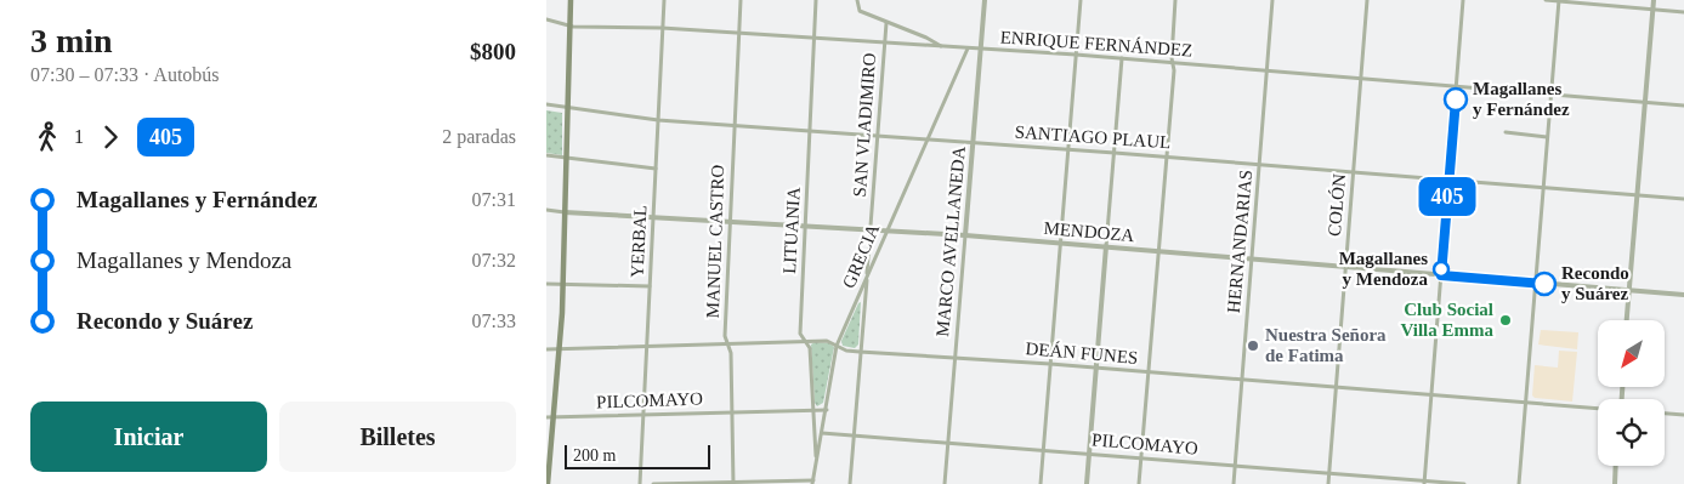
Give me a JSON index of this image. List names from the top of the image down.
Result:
{
  "streets": {
    "street": [
      "ENRIQUE FERNÁNDEZ",
      "SAN VLADIMIRO",
      "SANTIAGO PLAUL",
      "COLÓN",
      "LITUANIA",
      "MENDOZA",
      "YERBAL",
      "MANUEL CASTRO",
      "MARCO AVELLANEDA",
      "HERNANDARIAS",
      "GRECIA",
      "DEÁN FUNES",
      "PILCOMAYO"
    ]
  },
  "crossings": [
    ["ENRIQUE FERNÁNDEZ", "SAN VLADIMIRO"],
    ["ENRIQUE FERNÁNDEZ", "COLÓN"],
    ["ENRIQUE FERNÁNDEZ", "LITUANIA"],
    ["ENRIQUE FERNÁNDEZ", "YERBAL"],
    ["ENRIQUE FERNÁNDEZ", "MANUEL CASTRO"],
    ["ENRIQUE FERNÁNDEZ", "MARCO AVELLANEDA"],
    ["ENRIQUE FERNÁNDEZ", "HERNANDARIAS"],
    ["ENRIQUE FERNÁNDEZ", "GRECIA"],
    ["SAN VLADIMIRO", "SANTIAGO PLAUL"],
    ["SAN VLADIMIRO", "MENDOZA"],
    ["SAN VLADIMIRO", "GRECIA"],
    ["SAN VLADIMIRO", "DEÁN FUNES"],
    ["SAN VLADIMIRO", "PILCOMAYO"],
    ["SANTIAGO PLAUL", "COLÓN"],
    ["SANTIAGO PLAUL", "LITUANIA"],
    ["SANTIAGO PLAUL", "YERBAL"],
    ["SANTIAGO PLAUL", "MANUEL CASTRO"],
    ["SANTIAGO PLAUL", "MARCO AVELLANEDA"],
    ["SANTIAGO PLAUL", "HERNANDARIAS"],
    ["SANTIAGO PLAUL", "GRECIA"],
    ["COLÓN", "MENDOZA"],
    ["COLÓN", "DEÁN FUNES"],
    ["COLÓN", "PILCOMAYO"],
    ["LITUANIA", "MENDOZA"],
    ["LITUANIA", "GRECIA"],
    ["LITUANIA", "DEÁN FUNES"],
    ["LITUANIA", "PILCOMAYO"],
    ["MENDOZA", "YERBAL"],
    ["MENDOZA", "MANUEL CASTRO"],
    ["MENDOZA", "MARCO AVELLANEDA"],
    ["MENDOZA", "HERNANDARIAS"],
    ["MENDOZA", "GRECIA"],
    ["YERBAL", "DEÁN FUNES"],
    ["YERBAL", "PILCOMAYO"],
    ["MANUEL CASTRO", "DEÁN FUNES"],
    ["MANUEL CASTRO", "PILCOMAYO"],
    ["MARCO AVELLANEDA", "DEÁN FUNES"],
    ["MARCO AVELLANEDA", "PILCOMAYO"],
    ["HERNANDARIAS", "DEÁN FUNES"],
    ["HERNANDARIAS", "PILCOMAYO"],
    ["GRECIA", "DEÁN FUNES"],
    ["GRECIA", "PILCOMAYO"]
  ],
  "places": [
    "Magallanes y Fernández",
    "Magallanes y Mendoza",
    "Recondo y Suárez",
    "Club Social Villa Emma",
    "Nuestra Señora de Fatima"
  ],
  "lines": ["bus line 405"],
  "scale_bar": "200 m",
  "north": "bottom left",
  "page": {
    "heading": ["3 min", "07:30 – 07:33 · Autobús", "$800"],
    "on_map": "405",
    "legs": ["1", "405", "2 paradas"],
    "list": [
      {
        "name": "Magallanes y Fernández",
        "value": "07:31"
      },
      {
        "name": "Magallanes y Mendoza",
        "value": "07:32"
      },
      {
        "name": "Recondo y Suárez",
        "value": "07:33"
      }
    ],
    "buttons": ["Iniciar", "Billetes"],
    "scale": "200 m"
  }
}
